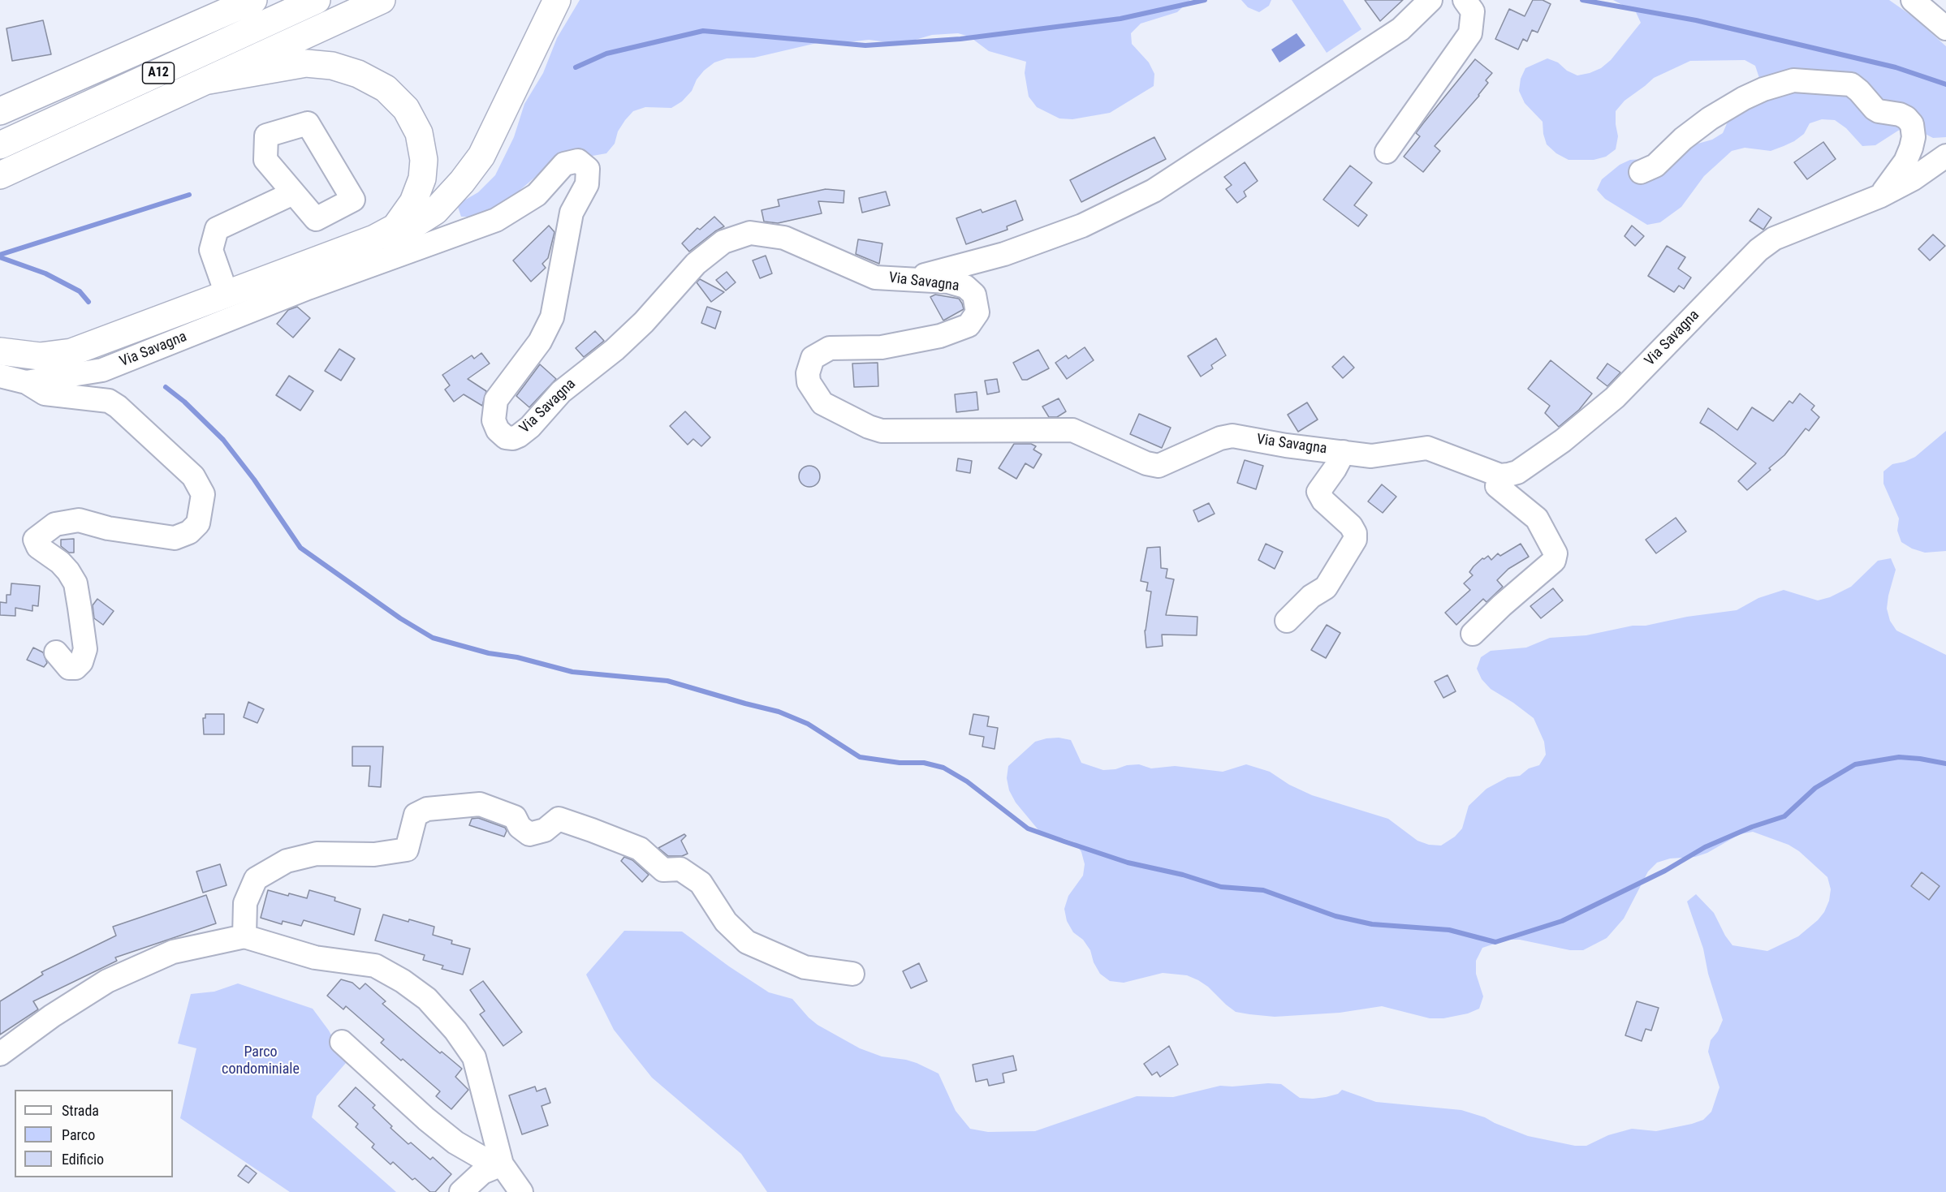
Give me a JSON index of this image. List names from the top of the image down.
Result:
{
  "streets": {
    "highway": ["A12"],
    "street": ["Via Savagna"]
  },
  "parks": ["Parco condominiale"],
  "legend": ["Strada", "Parco", "Edificio"]
}
